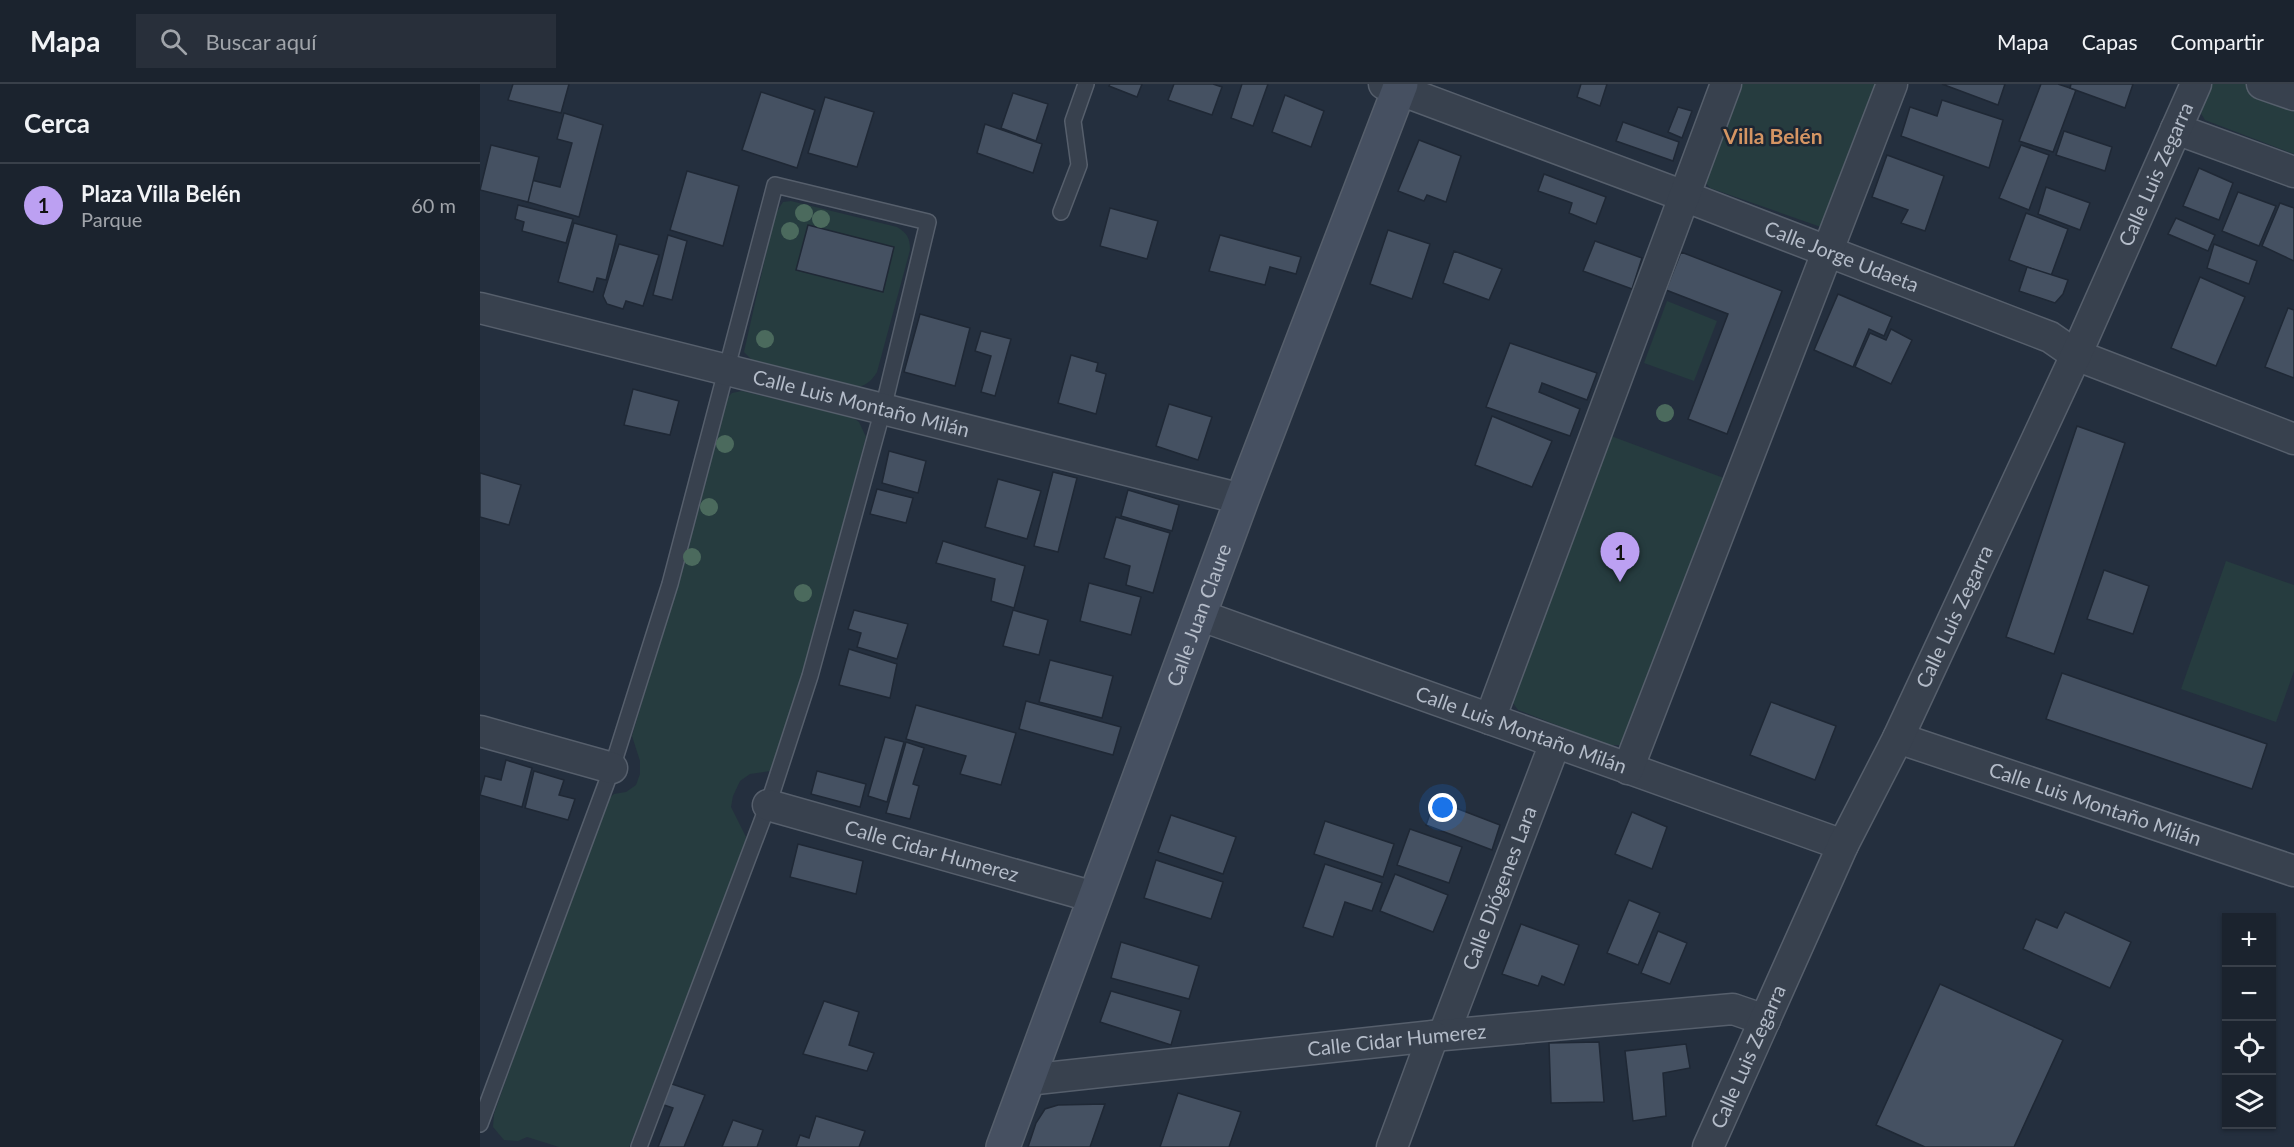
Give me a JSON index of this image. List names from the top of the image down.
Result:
{
  "streets": {
    "street": [
      "Calle Luis Zegarra",
      "Calle Jorge Udaeta",
      "Calle Luis Montaño Milán",
      "Calle Juan Claure",
      "Calle Cidar Humerez",
      "Calle Diógenes Lara"
    ]
  },
  "crossings": [
    ["Calle Luis Zegarra", "Calle Jorge Udaeta"],
    ["Calle Luis Zegarra", "Calle Luis Montaño Milán"],
    ["Calle Luis Zegarra", "Calle Cidar Humerez"],
    ["Calle Jorge Udaeta", "Calle Juan Claure"],
    ["Calle Luis Montaño Milán", "Calle Juan Claure"],
    ["Calle Luis Montaño Milán", "Calle Diógenes Lara"],
    ["Calle Juan Claure", "Calle Cidar Humerez"],
    ["Calle Cidar Humerez", "Calle Diógenes Lara"]
  ],
  "districts": ["Villa Belén"],
  "page": {
    "header": "Mapa",
    "search": "Buscar aquí",
    "nav": ["Mapa", "Capas", "Compartir"],
    "heading": "Cerca",
    "list": [
      {
        "mark": "1",
        "name": "Plaza Villa Belén",
        "note": "Parque",
        "value": "60 m"
      }
    ],
    "pins": "1",
    "map_buttons": ["+", "−"]
  }
}
